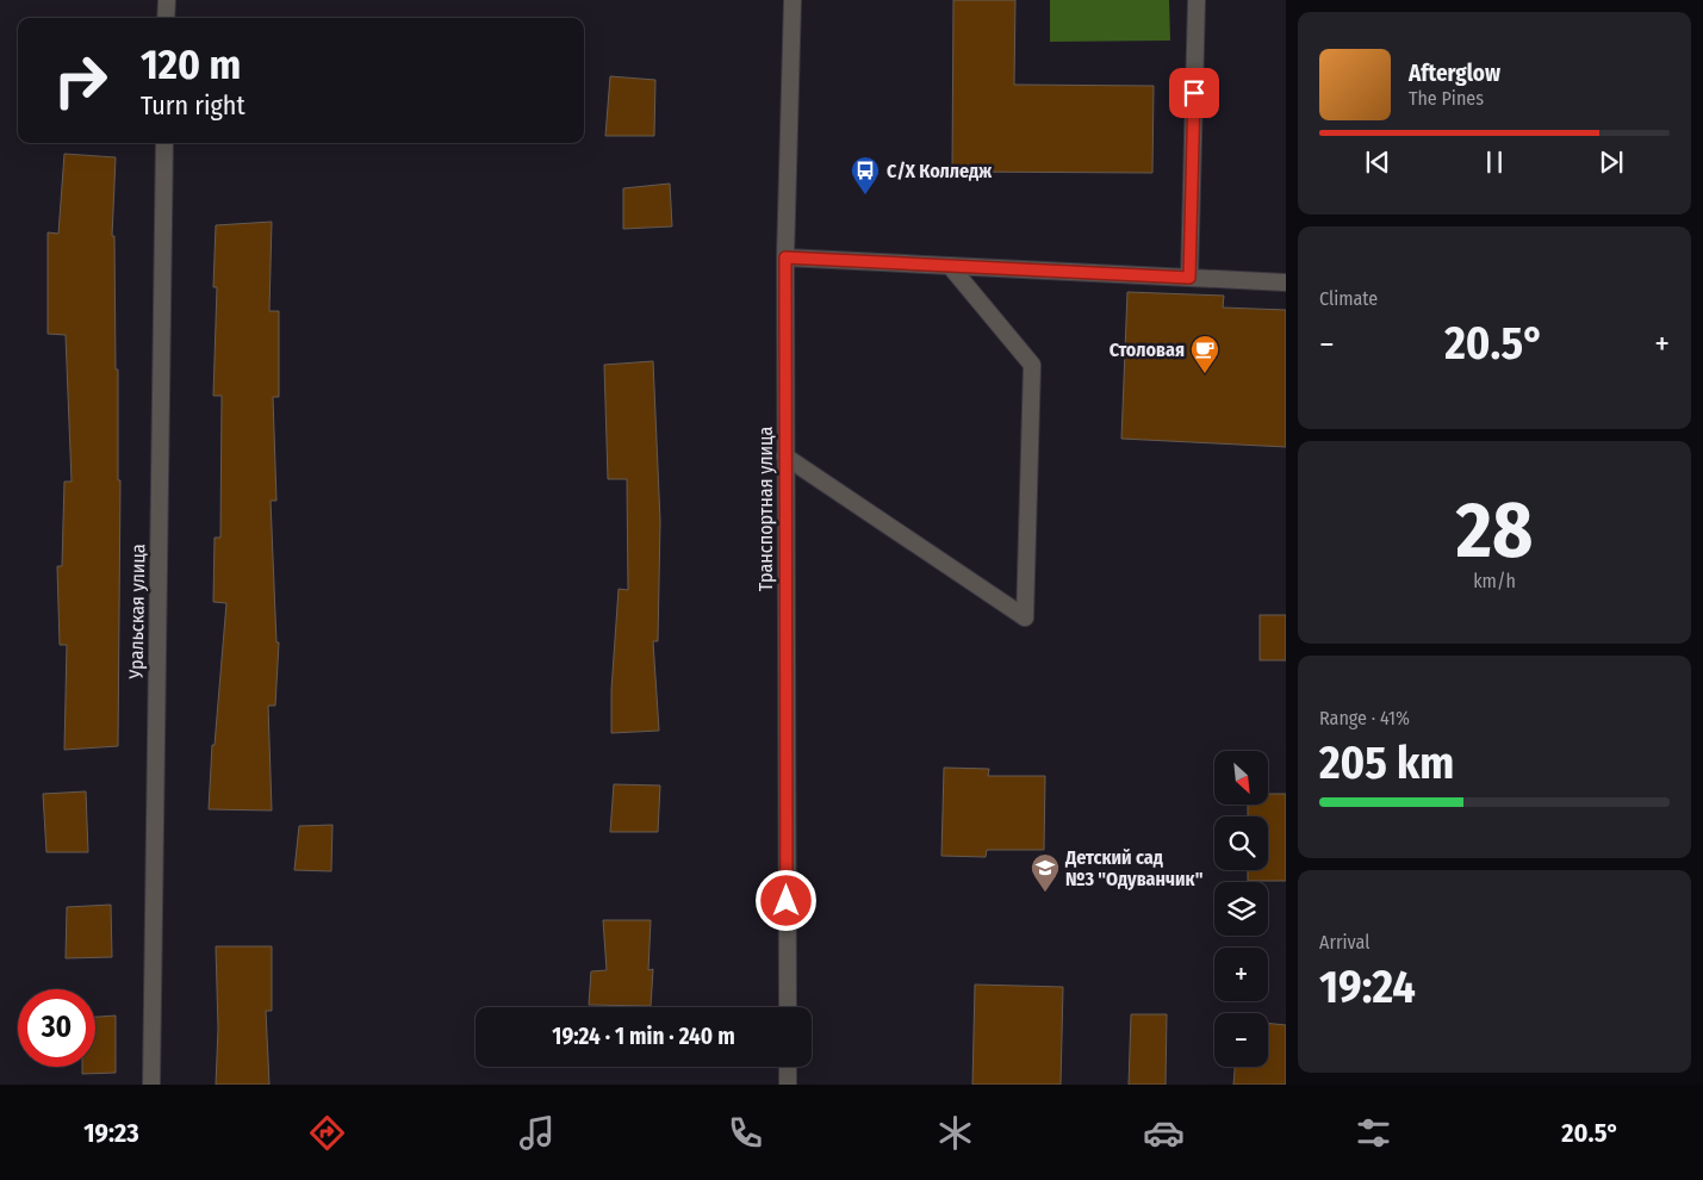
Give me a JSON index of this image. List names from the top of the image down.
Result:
{
  "streets": {
    "street": ["Транспортная улица", "Уральская улица"]
  },
  "places": {
    "bus stop": ["С/Х Колледж"],
    "cafe": ["Столовая"],
    "school or university": ["Детский сад №3 \"Одуванчик\""]
  },
  "north": "bottom right",
  "page": {
    "turn": ["120 m", "Turn right"],
    "song": ["Afterglow", "The Pines"],
    "tile": [
      "Climate",
      ["28", "km/h"],
      ["Range · 41%", "205 km"],
      ["Arrival", "19:24"]
    ],
    "heat": ["−", "20.5°", "+"],
    "map_buttons": ["+", "−"],
    "limit": "30",
    "trip": "19:24 · 1 min · 240 m",
    "tabs": ["19:23", "20.5°"]
  }
}
